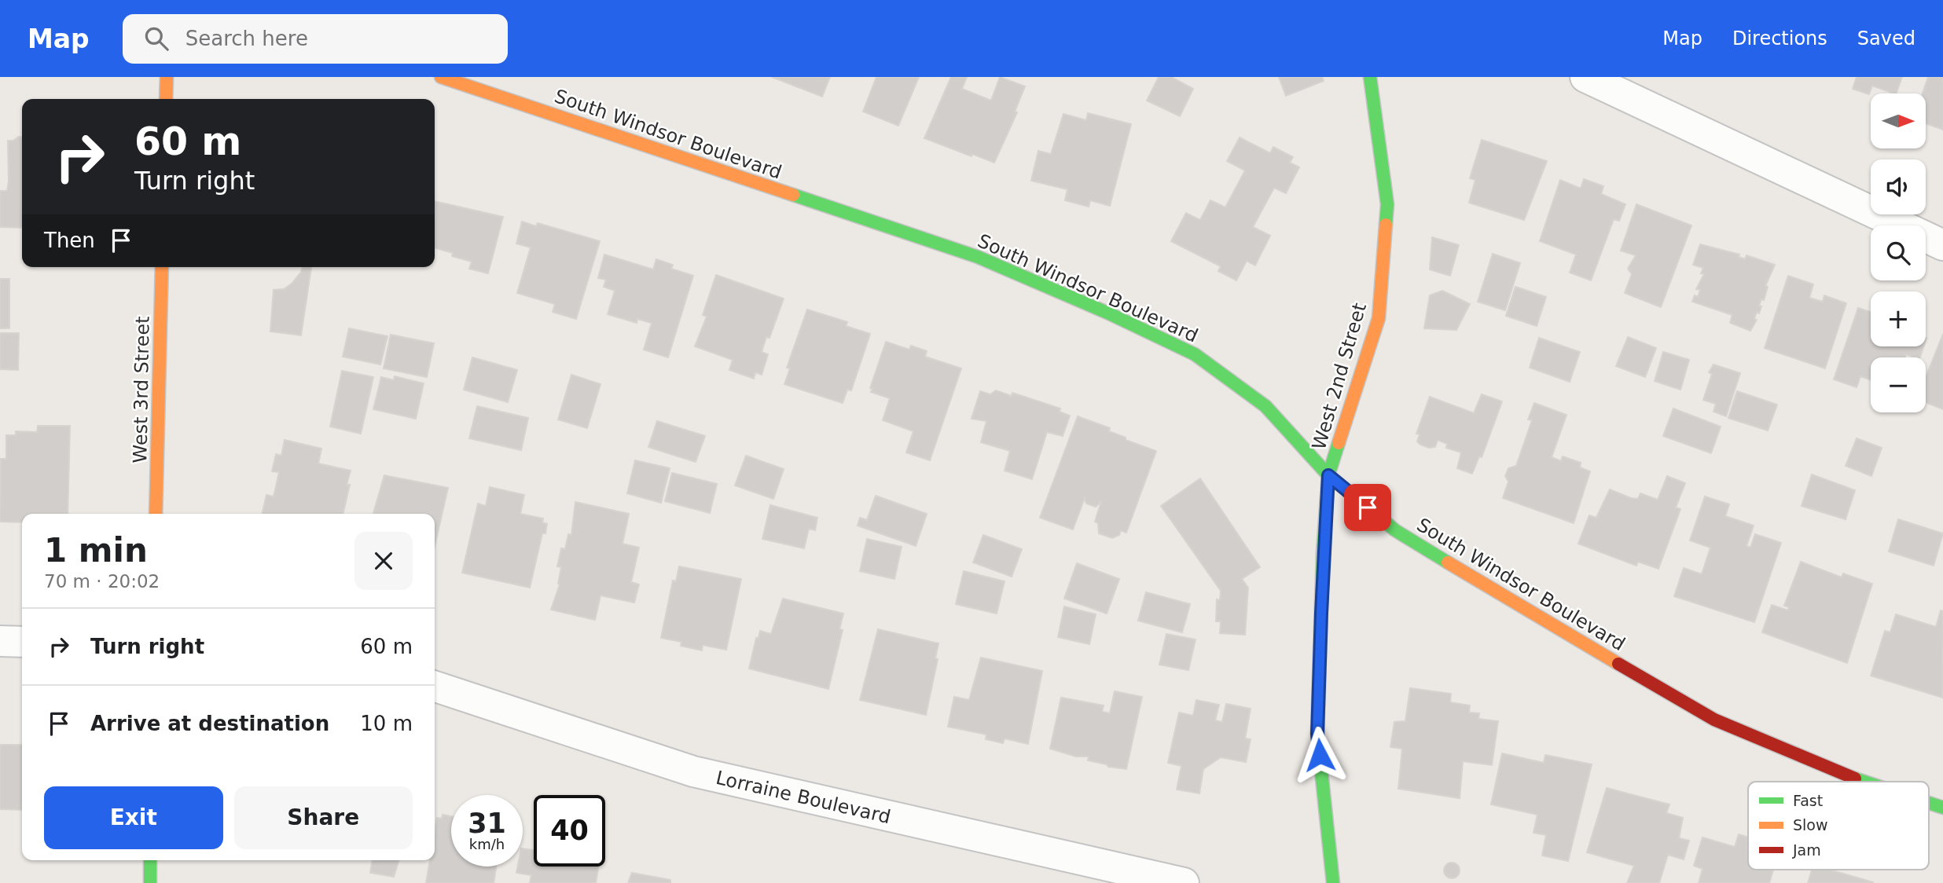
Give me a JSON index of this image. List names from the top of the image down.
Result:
{
  "streets": {
    "street": [
      "South Windsor Boulevard",
      "West 2nd Street",
      "West 3rd Street",
      "Lorraine Boulevard"
    ]
  },
  "crossings": [
    ["South Windsor Boulevard", "West 2nd Street"]
  ],
  "legend": ["Fast", "Slow", "Jam"],
  "north": "right",
  "page": {
    "header": "Map",
    "search": "Search here",
    "nav": ["Map", "Directions", "Saved"],
    "map_buttons": ["+", "−"],
    "turn": ["60 m", "Turn right"],
    "then": "Then",
    "heading": ["1 min", "70 m · 20:02"],
    "list": [
      {
        "name": "Turn right",
        "value": "60 m"
      },
      {
        "name": "Arrive at destination",
        "value": "10 m"
      }
    ],
    "buttons": ["Exit", "Share"],
    "speed": "31 km/h",
    "limit": "40"
  }
}
